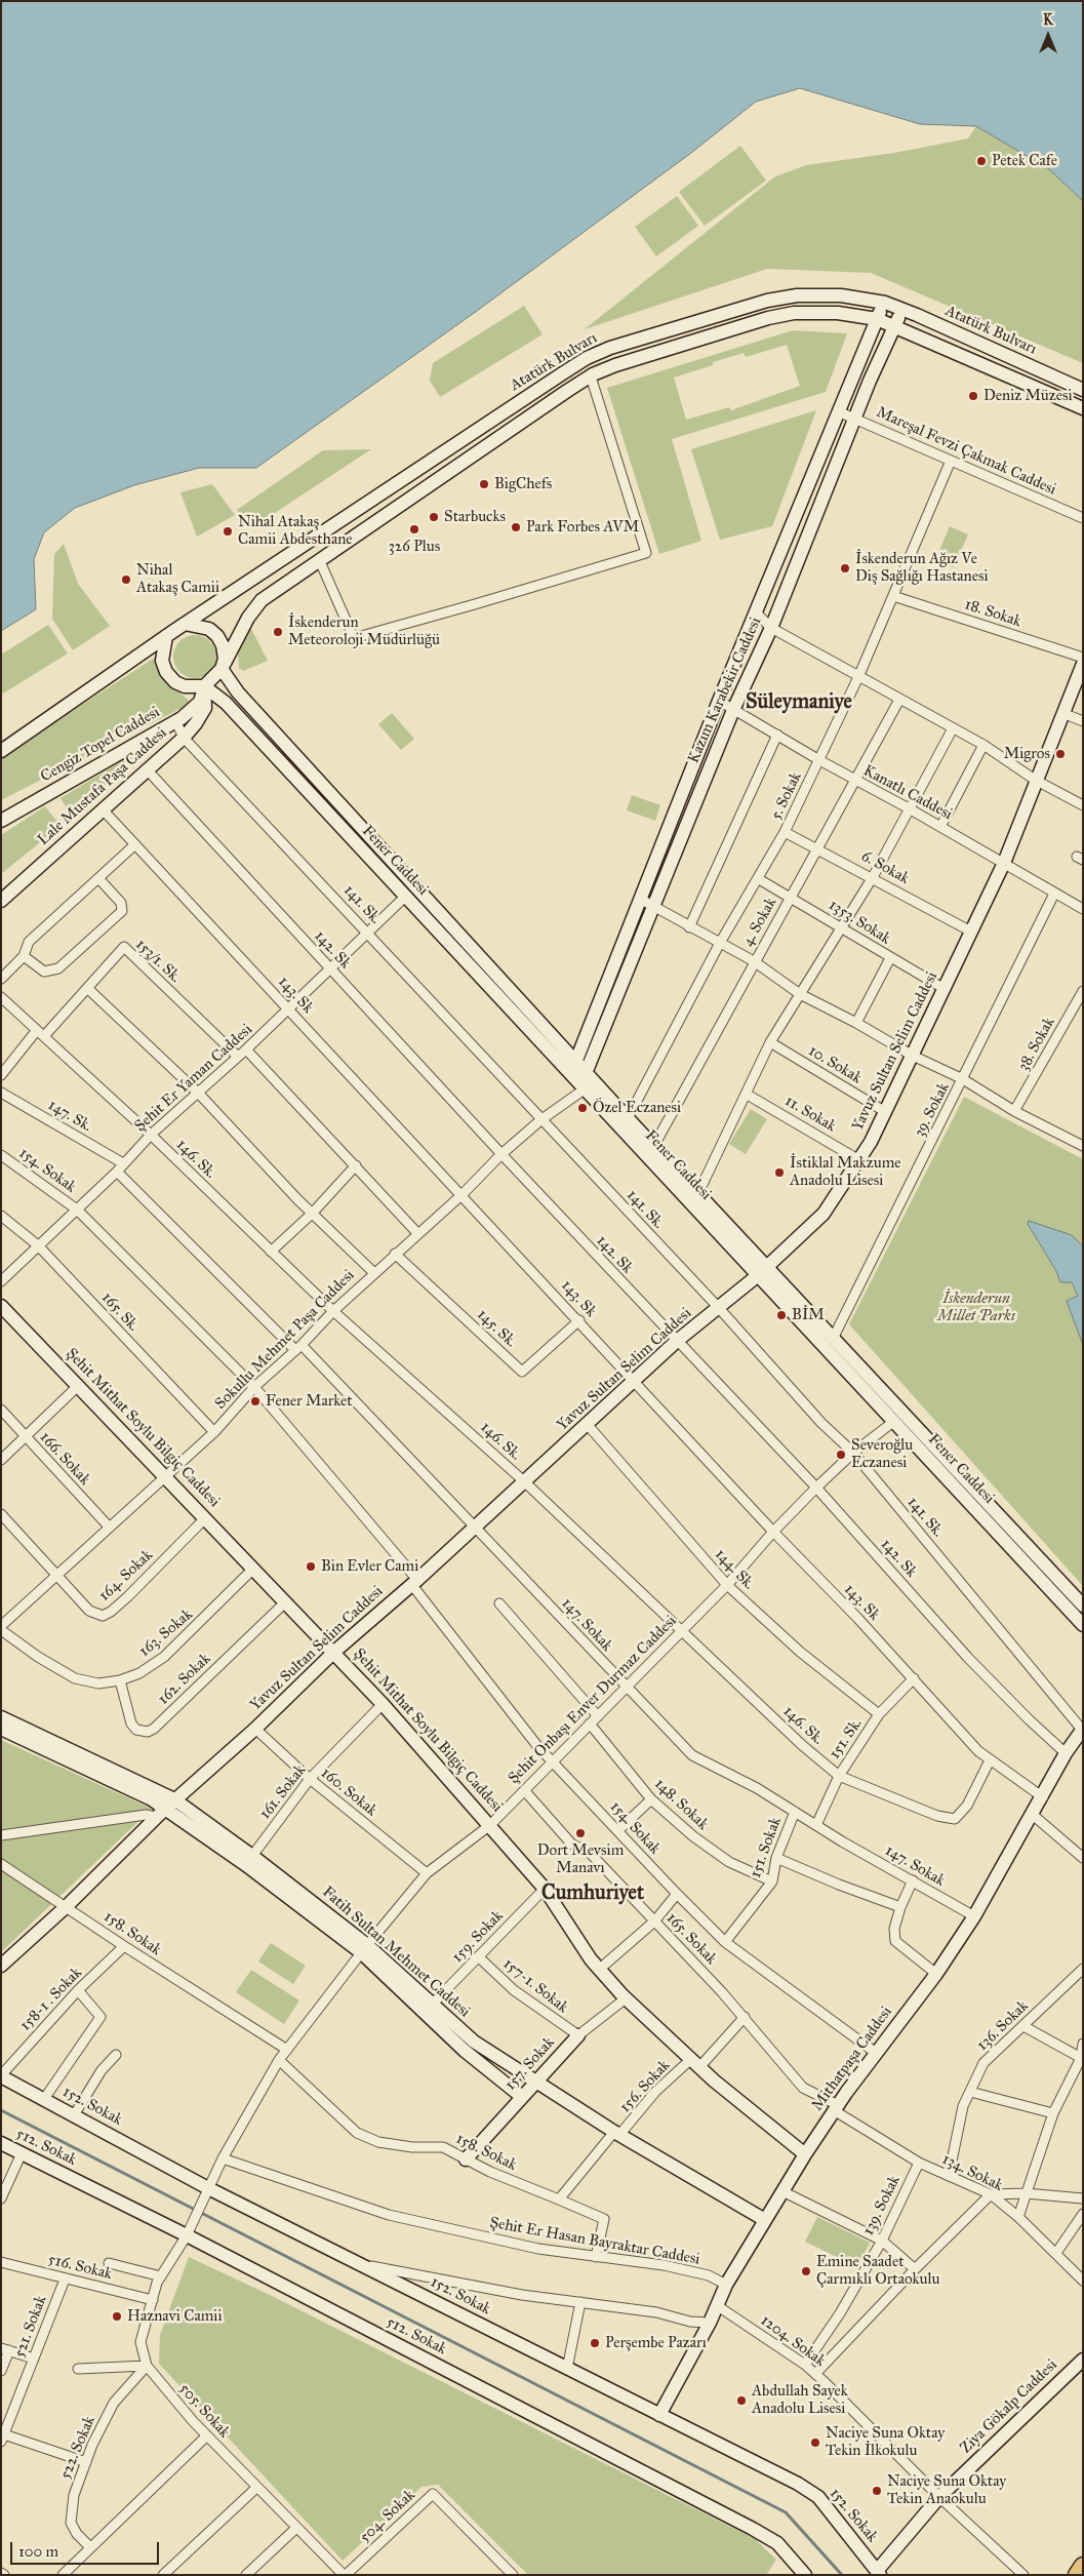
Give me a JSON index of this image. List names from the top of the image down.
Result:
{
  "streets": {
    "street": [
      "Atatürk Bulvarı",
      "Mareşal Fevzi Çakmak Caddesi",
      "18. Sokak",
      "Kazım Karabekir Caddesi",
      "Cengiz Topel Caddesi",
      "Lale Mustafa Paşa Caddesi",
      "Kanatlı Caddesi",
      "5. Sokak",
      "Fener Caddesi",
      "6. Sokak",
      "141. Sk.",
      "4. Sokak",
      "1353. Sokak",
      "142. Sk",
      "153/1. Sk.",
      "143. Sk",
      "38. Sokak",
      "Yavuz Sultan Selim Caddesi",
      "10. Sokak",
      "Şehit Er Yaman Caddesi",
      "39. Sokak",
      "11. Sokak",
      "147. Sk.",
      "146. Sk.",
      "154. Sokak",
      "165. Sk.",
      "145. Sk.",
      "Sokullu Mehmet Paşa Caddesi",
      "Şehit Mithat Soylu Bilgiç Caddesi",
      "166. Sokak",
      "144. Sk.",
      "164. Sokak",
      "147. Sokak",
      "163. Sokak",
      "162. Sokak",
      "Şehit Onbaşı Enver Durmaz Caddesi",
      "151. Sk.",
      "161. Sokak",
      "160. Sokak",
      "148. Sokak",
      "151. Sokak",
      "158. Sokak",
      "159. Sokak",
      "165. Sokak",
      "Fatih Sultan Mehmet Caddesi",
      "157-1. Sokak",
      "158-1 . Sokak",
      "136. Sokak",
      "Mithatpaşa Caddesi",
      "157. Sokak",
      "156. Sokak",
      "152. Sokak",
      "512. Sokak",
      "134. Sokak",
      "139. Sokak",
      "Şehit Er Hasan Bayraktar Caddesi",
      "516. Sokak",
      "521. Sokak",
      "1204. Sokak",
      "Ziya Gökalp Caddesi",
      "505. Sokak",
      "522. Sokak",
      "504. Sokak"
    ]
  },
  "crossings": [
    ["Atatürk Bulvarı", "Kazım Karabekir Caddesi"],
    ["Atatürk Bulvarı", "Cengiz Topel Caddesi"],
    ["Atatürk Bulvarı", "Lale Mustafa Paşa Caddesi"],
    ["Atatürk Bulvarı", "Fener Caddesi"],
    ["Mareşal Fevzi Çakmak Caddesi", "Kazım Karabekir Caddesi"],
    ["Mareşal Fevzi Çakmak Caddesi", "5. Sokak"],
    ["18. Sokak", "5. Sokak"],
    ["Kazım Karabekir Caddesi", "Kanatlı Caddesi"],
    ["Kazım Karabekir Caddesi", "Fener Caddesi"],
    ["Kazım Karabekir Caddesi", "Sokullu Mehmet Paşa Caddesi"],
    ["Cengiz Topel Caddesi", "Lale Mustafa Paşa Caddesi"],
    ["Cengiz Topel Caddesi", "Fener Caddesi"],
    ["Cengiz Topel Caddesi", "141. Sk."],
    ["Lale Mustafa Paşa Caddesi", "Fener Caddesi"],
    ["Lale Mustafa Paşa Caddesi", "141. Sk."],
    ["Lale Mustafa Paşa Caddesi", "142. Sk"],
    ["Lale Mustafa Paşa Caddesi", "143. Sk"],
    ["Kanatlı Caddesi", "5. Sokak"],
    ["Kanatlı Caddesi", "4. Sokak"],
    ["Kanatlı Caddesi", "Yavuz Sultan Selim Caddesi"],
    ["Kanatlı Caddesi", "39. Sokak"],
    ["5. Sokak", "Fener Caddesi"],
    ["5. Sokak", "6. Sokak"],
    ["5. Sokak", "1353. Sokak"],
    ["Fener Caddesi", "4. Sokak"],
    ["Fener Caddesi", "Yavuz Sultan Selim Caddesi"],
    ["Fener Caddesi", "Şehit Er Yaman Caddesi"],
    ["Fener Caddesi", "39. Sokak"],
    ["Fener Caddesi", "Sokullu Mehmet Paşa Caddesi"],
    ["Fener Caddesi", "Şehit Onbaşı Enver Durmaz Caddesi"],
    ["6. Sokak", "4. Sokak"],
    ["6. Sokak", "Yavuz Sultan Selim Caddesi"],
    ["141. Sk.", "Yavuz Sultan Selim Caddesi"],
    ["141. Sk.", "Şehit Er Yaman Caddesi"],
    ["141. Sk.", "Sokullu Mehmet Paşa Caddesi"],
    ["141. Sk.", "Şehit Onbaşı Enver Durmaz Caddesi"],
    ["141. Sk.", "Mithatpaşa Caddesi"],
    ["4. Sokak", "1353. Sokak"],
    ["1353. Sokak", "Yavuz Sultan Selim Caddesi"],
    ["142. Sk", "Yavuz Sultan Selim Caddesi"],
    ["142. Sk", "Şehit Er Yaman Caddesi"],
    ["142. Sk", "Sokullu Mehmet Paşa Caddesi"],
    ["142. Sk", "Şehit Onbaşı Enver Durmaz Caddesi"],
    ["142. Sk", "Mithatpaşa Caddesi"],
    ["153/1. Sk.", "Şehit Er Yaman Caddesi"],
    ["153/1. Sk.", "146. Sk."],
    ["143. Sk", "Yavuz Sultan Selim Caddesi"],
    ["143. Sk", "Şehit Er Yaman Caddesi"],
    ["143. Sk", "146. Sk."],
    ["143. Sk", "145. Sk."],
    ["143. Sk", "Sokullu Mehmet Paşa Caddesi"],
    ["143. Sk", "Şehit Onbaşı Enver Durmaz Caddesi"],
    ["143. Sk", "151. Sk."],
    ["143. Sk", "Mithatpaşa Caddesi"],
    ["Yavuz Sultan Selim Caddesi", "10. Sokak"],
    ["Yavuz Sultan Selim Caddesi", "11. Sokak"],
    ["Yavuz Sultan Selim Caddesi", "146. Sk."],
    ["Yavuz Sultan Selim Caddesi", "154. Sokak"],
    ["Yavuz Sultan Selim Caddesi", "Şehit Mithat Soylu Bilgiç Caddesi"],
    ["Yavuz Sultan Selim Caddesi", "144. Sk."],
    ["Yavuz Sultan Selim Caddesi", "147. Sokak"],
    ["Yavuz Sultan Selim Caddesi", "160. Sokak"],
    ["Yavuz Sultan Selim Caddesi", "158. Sokak"],
    ["Yavuz Sultan Selim Caddesi", "Fatih Sultan Mehmet Caddesi"],
    ["Şehit Er Yaman Caddesi", "147. Sk."],
    ["Şehit Er Yaman Caddesi", "146. Sk."],
    ["Şehit Er Yaman Caddesi", "154. Sokak"],
    ["Şehit Er Yaman Caddesi", "165. Sk."],
    ["Şehit Er Yaman Caddesi", "147. Sokak"],
    ["146. Sk.", "Sokullu Mehmet Paşa Caddesi"],
    ["146. Sk.", "Şehit Onbaşı Enver Durmaz Caddesi"],
    ["146. Sk.", "151. Sk."],
    ["154. Sokak", "Sokullu Mehmet Paşa Caddesi"],
    ["154. Sokak", "Şehit Onbaşı Enver Durmaz Caddesi"],
    ["154. Sokak", "151. Sokak"],
    ["154. Sokak", "Mithatpaşa Caddesi"],
    ["165. Sk.", "Sokullu Mehmet Paşa Caddesi"],
    ["145. Sk.", "Sokullu Mehmet Paşa Caddesi"],
    ["Sokullu Mehmet Paşa Caddesi", "Şehit Mithat Soylu Bilgiç Caddesi"],
    ["Sokullu Mehmet Paşa Caddesi", "166. Sokak"],
    ["Sokullu Mehmet Paşa Caddesi", "164. Sokak"],
    ["Sokullu Mehmet Paşa Caddesi", "147. Sokak"],
    ["Şehit Mithat Soylu Bilgiç Caddesi", "164. Sokak"],
    ["Şehit Mithat Soylu Bilgiç Caddesi", "163. Sokak"],
    ["Şehit Mithat Soylu Bilgiç Caddesi", "162. Sokak"],
    ["Şehit Mithat Soylu Bilgiç Caddesi", "Şehit Onbaşı Enver Durmaz Caddesi"],
    ["Şehit Mithat Soylu Bilgiç Caddesi", "161. Sokak"],
    ["Şehit Mithat Soylu Bilgiç Caddesi", "159. Sokak"],
    ["Şehit Mithat Soylu Bilgiç Caddesi", "Mithatpaşa Caddesi"],
    ["Şehit Mithat Soylu Bilgiç Caddesi", "157. Sokak"],
    ["Şehit Mithat Soylu Bilgiç Caddesi", "156. Sokak"],
    ["144. Sk.", "Şehit Onbaşı Enver Durmaz Caddesi"],
    ["144. Sk.", "151. Sk."],
    ["147. Sokak", "Şehit Onbaşı Enver Durmaz Caddesi"],
    ["147. Sokak", "151. Sk."],
    ["147. Sokak", "151. Sokak"],
    ["147. Sokak", "Mithatpaşa Caddesi"],
    ["163. Sokak", "162. Sokak"],
    ["Şehit Onbaşı Enver Durmaz Caddesi", "160. Sokak"],
    ["Şehit Onbaşı Enver Durmaz Caddesi", "148. Sokak"],
    ["Şehit Onbaşı Enver Durmaz Caddesi", "158. Sokak"],
    ["Şehit Onbaşı Enver Durmaz Caddesi", "165. Sokak"],
    ["Şehit Onbaşı Enver Durmaz Caddesi", "Fatih Sultan Mehmet Caddesi"],
    ["Şehit Onbaşı Enver Durmaz Caddesi", "152. Sokak"],
    ["Şehit Onbaşı Enver Durmaz Caddesi", "512. Sokak"],
    ["Şehit Onbaşı Enver Durmaz Caddesi", "Şehit Er Hasan Bayraktar Caddesi"],
    ["Şehit Onbaşı Enver Durmaz Caddesi", "505. Sokak"],
    ["161. Sokak", "160. Sokak"],
    ["161. Sokak", "Fatih Sultan Mehmet Caddesi"],
    ["148. Sokak", "151. Sokak"],
    ["158. Sokak", "158-1 . Sokak"],
    ["158. Sokak", "157. Sokak"],
    ["158. Sokak", "Şehit Er Hasan Bayraktar Caddesi"],
    ["159. Sokak", "Fatih Sultan Mehmet Caddesi"],
    ["159. Sokak", "157-1. Sokak"],
    ["165. Sokak", "Mithatpaşa Caddesi"],
    ["165. Sokak", "156. Sokak"],
    ["165. Sokak", "134. Sokak"],
    ["Fatih Sultan Mehmet Caddesi", "Mithatpaşa Caddesi"],
    ["Fatih Sultan Mehmet Caddesi", "157. Sokak"],
    ["Fatih Sultan Mehmet Caddesi", "156. Sokak"],
    ["157-1. Sokak", "157. Sokak"],
    ["158-1 . Sokak", "152. Sokak"],
    ["136. Sokak", "134. Sokak"],
    ["Mithatpaşa Caddesi", "152. Sokak"],
    ["Mithatpaşa Caddesi", "134. Sokak"],
    ["Mithatpaşa Caddesi", "Şehit Er Hasan Bayraktar Caddesi"],
    ["Mithatpaşa Caddesi", "1204. Sokak"],
    ["152. Sokak", "Ziya Gökalp Caddesi"],
    ["512. Sokak", "505. Sokak"],
    ["134. Sokak", "139. Sokak"],
    ["139. Sokak", "1204. Sokak"],
    ["516. Sokak", "521. Sokak"],
    ["516. Sokak", "505. Sokak"],
    ["1204. Sokak", "Ziya Gökalp Caddesi"],
    ["505. Sokak", "522. Sokak"],
    ["505. Sokak", "504. Sokak"]
  ],
  "districts": ["Süleymaniye", "Cumhuriyet"],
  "parks": ["İskenderun Millet Parkı"],
  "places": [
    "Petek Cafe",
    "Deniz Müzesi",
    "BigChefs",
    "Starbucks",
    "Park Forbes AVM",
    "326 Plus",
    "Nihal Atakaş Camii Abdesthane",
    "İskenderun Ağız Ve Diş Sağlığı Hastanesi",
    "Nihal Atakaş Camii",
    "İskenderun Meteoroloji Müdürlüğü",
    "Migros",
    "Özel Eczanesi",
    "İstiklal Makzume Anadolu Lisesi",
    "BİM",
    "Fener Market",
    "Severoğlu Eczanesi",
    "Bin Evler Cami",
    "Dort Mevsim Manavı",
    "Emine Saadet Çarmıklı Ortaokulu",
    "Haznavi Camii",
    "Perşembe Pazarı",
    "Abdullah Sayek Anadolu Lisesi",
    "Naciye Suna Oktay Tekin İlkokulu",
    "Naciye Suna Oktay Tekin Anaokulu"
  ],
  "scale_bar": "100 m",
  "north": "top"
}
